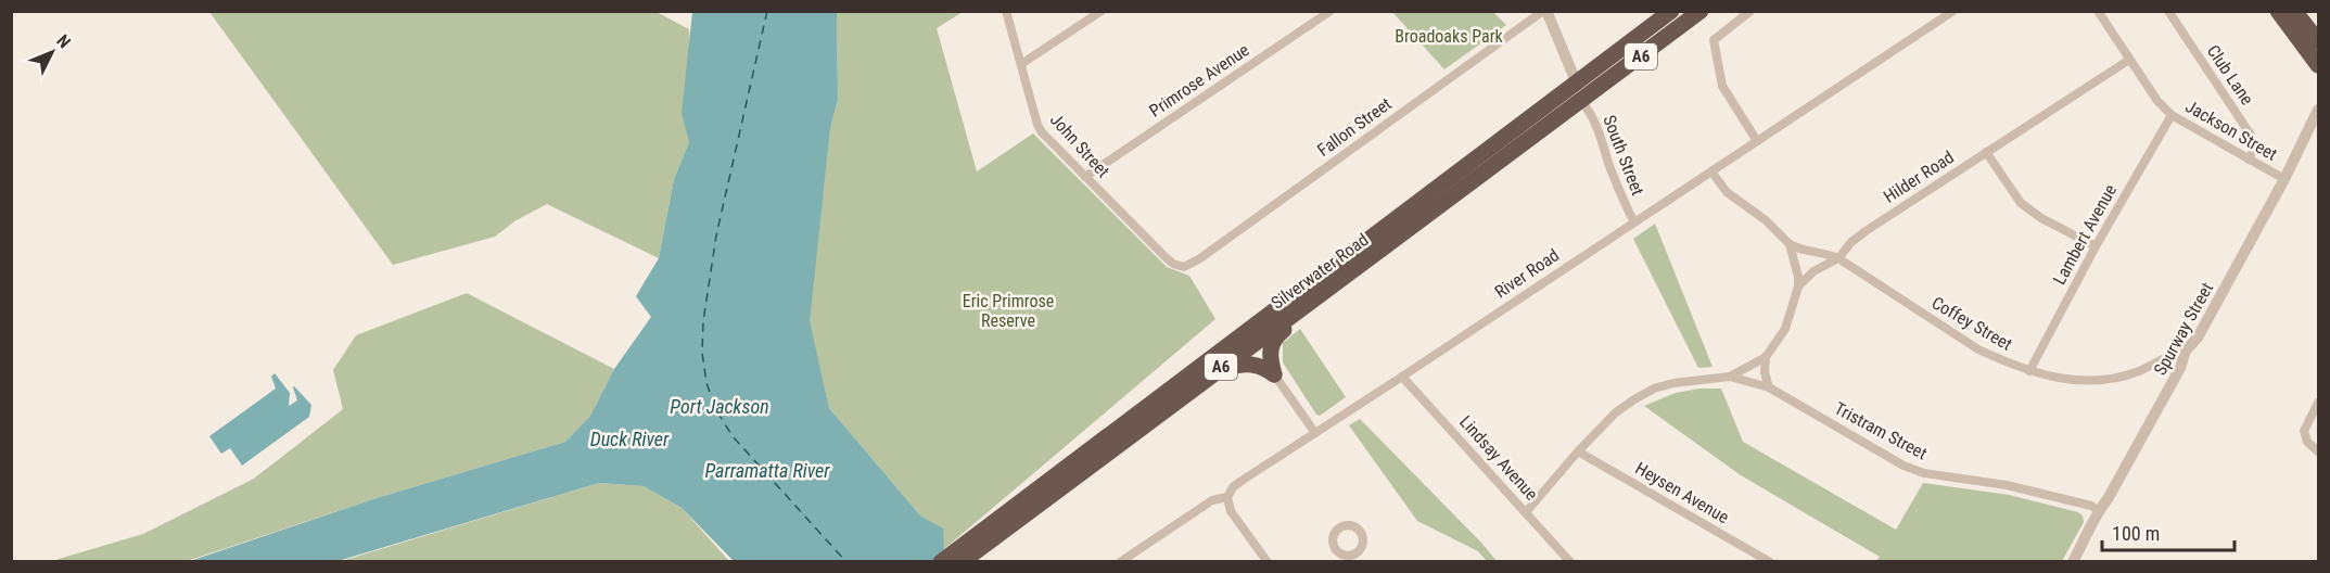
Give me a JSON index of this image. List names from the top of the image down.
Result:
{
  "streets": {
    "highway": ["A6", "Silverwater Road"],
    "street": [
      "Club Lane",
      "Primrose Avenue",
      "Fallon Street",
      "Jackson Street",
      "John Street",
      "South Street",
      "Hilder Road",
      "Lambert Avenue",
      "River Road",
      "Coffey Street",
      "Spurway Street",
      "Tristram Street",
      "Lindsay Avenue",
      "Heysen Avenue"
    ]
  },
  "crossings": [
    ["Club Lane", "Jackson Street"],
    ["Primrose Avenue", "John Street"],
    ["Fallon Street", "John Street"],
    ["Jackson Street", "Hilder Road"],
    ["Jackson Street", "Lambert Avenue"],
    ["Jackson Street", "Spurway Street"],
    ["South Street", "Silverwater Road"],
    ["South Street", "River Road"],
    ["Hilder Road", "Coffey Street"],
    ["Lambert Avenue", "Coffey Street"],
    ["River Road", "Coffey Street"],
    ["River Road", "Lindsay Avenue"],
    ["Coffey Street", "Spurway Street"],
    ["Spurway Street", "Tristram Street"]
  ],
  "water": ["Port Jackson", "Duck River", "Parramatta River"],
  "parks": ["Broadoaks Park", "Eric Primrose Reserve"],
  "scale_bar": "100 m",
  "north": "top right"
}
